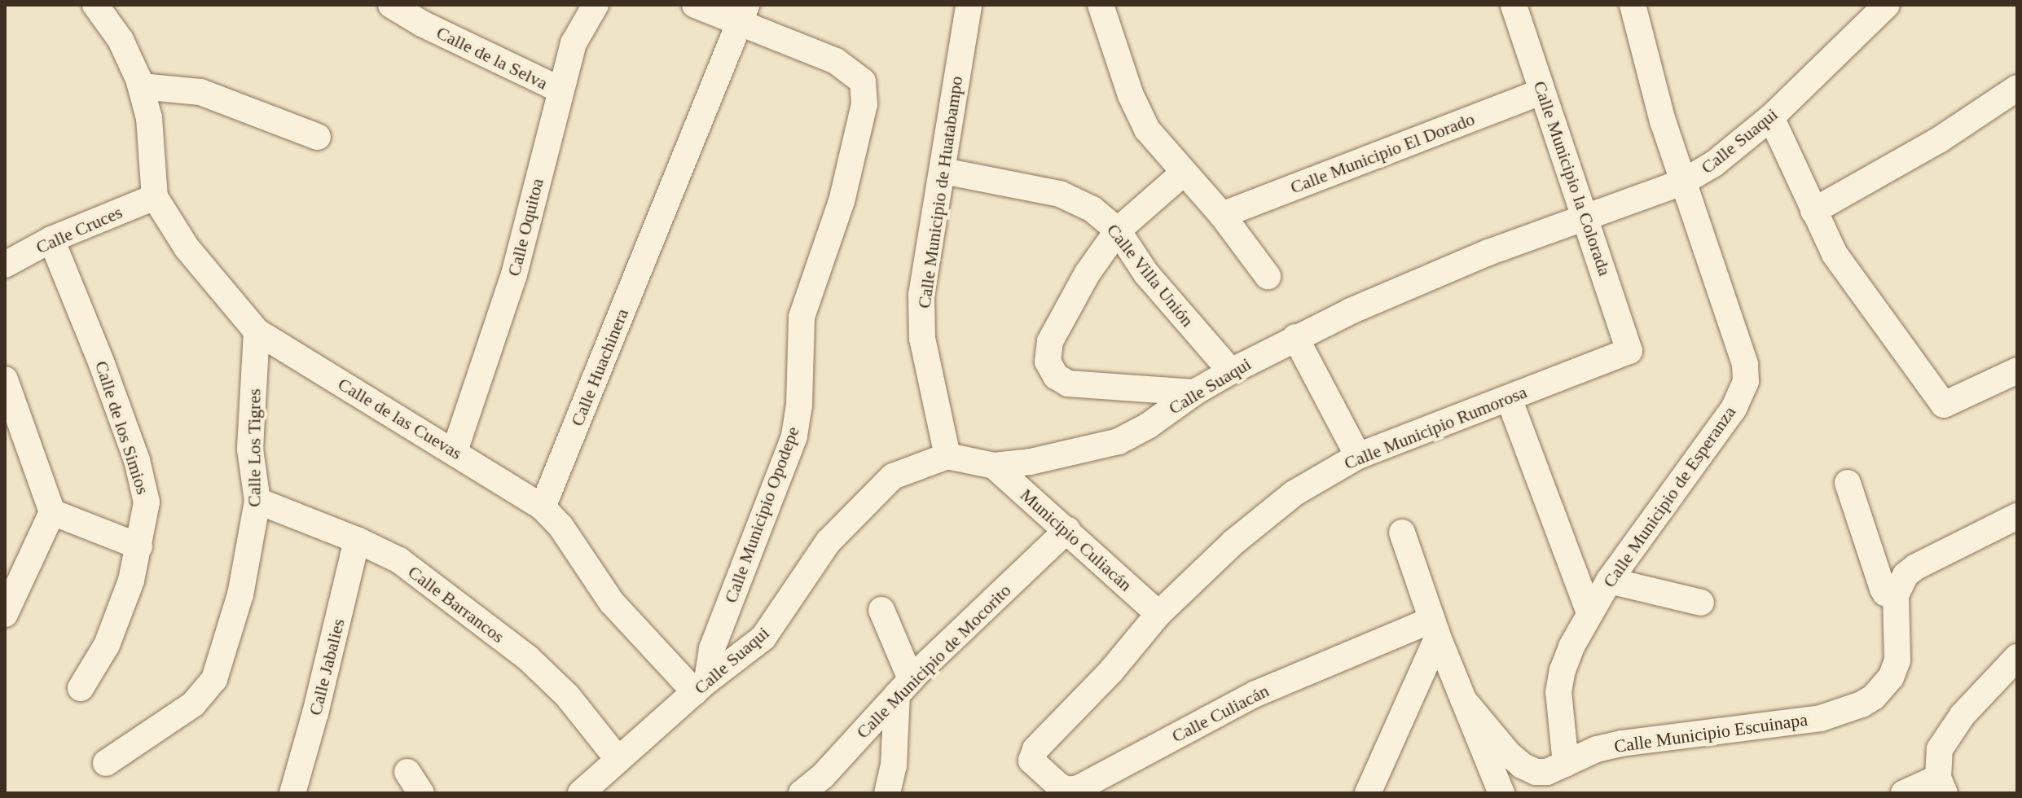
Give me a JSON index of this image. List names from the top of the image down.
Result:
{
  "streets": {
    "street": [
      "Calle de la Selva",
      "Calle Suaqui",
      "Calle Municipio El Dorado",
      "Calle Municipio la Colorada",
      "Calle Municipio de Huatabampo",
      "Calle Oquitoa",
      "Calle Cruces",
      "Calle Villa Unión",
      "Calle Huachinera",
      "Calle de las Cuevas",
      "Calle de los Simios",
      "Calle Municipio Rumorosa",
      "Calle Los Tigres",
      "Calle Municipio de Esperanza",
      "Calle Municipio Opodepe",
      "Municipio Culiacán",
      "Calle Barrancos",
      "Calle Municipio de Mocorito",
      "Calle Jabalies",
      "Calle Culiacán",
      "Calle Municipio Escuinapa"
    ]
  },
  "crossings": [
    ["Calle de la Selva", "Calle Oquitoa"],
    ["Calle Suaqui", "Calle Municipio la Colorada"],
    ["Calle Suaqui", "Calle Municipio de Huatabampo"],
    ["Calle Suaqui", "Calle Villa Unión"],
    ["Calle Suaqui", "Calle Municipio de Esperanza"],
    ["Calle Suaqui", "Calle Municipio Opodepe"],
    ["Calle Suaqui", "Municipio Culiacán"],
    ["Calle Suaqui", "Calle Barrancos"],
    ["Calle Municipio El Dorado", "Calle Municipio la Colorada"],
    ["Calle Municipio la Colorada", "Calle Municipio Rumorosa"],
    ["Calle Municipio de Huatabampo", "Calle Villa Unión"],
    ["Calle Oquitoa", "Calle de las Cuevas"],
    ["Calle Cruces", "Calle de los Simios"],
    ["Calle Huachinera", "Calle de las Cuevas"],
    ["Calle Huachinera", "Calle Municipio Opodepe"],
    ["Calle de las Cuevas", "Calle Los Tigres"],
    ["Calle Municipio Rumorosa", "Municipio Culiacán"],
    ["Calle Municipio Rumorosa", "Calle Culiacán"],
    ["Calle Los Tigres", "Calle Barrancos"],
    ["Calle Municipio de Esperanza", "Calle Municipio Escuinapa"],
    ["Municipio Culiacán", "Calle Municipio de Mocorito"],
    ["Calle Barrancos", "Calle Jabalies"],
    ["Calle Culiacán", "Calle Municipio Escuinapa"]
  ]
}
